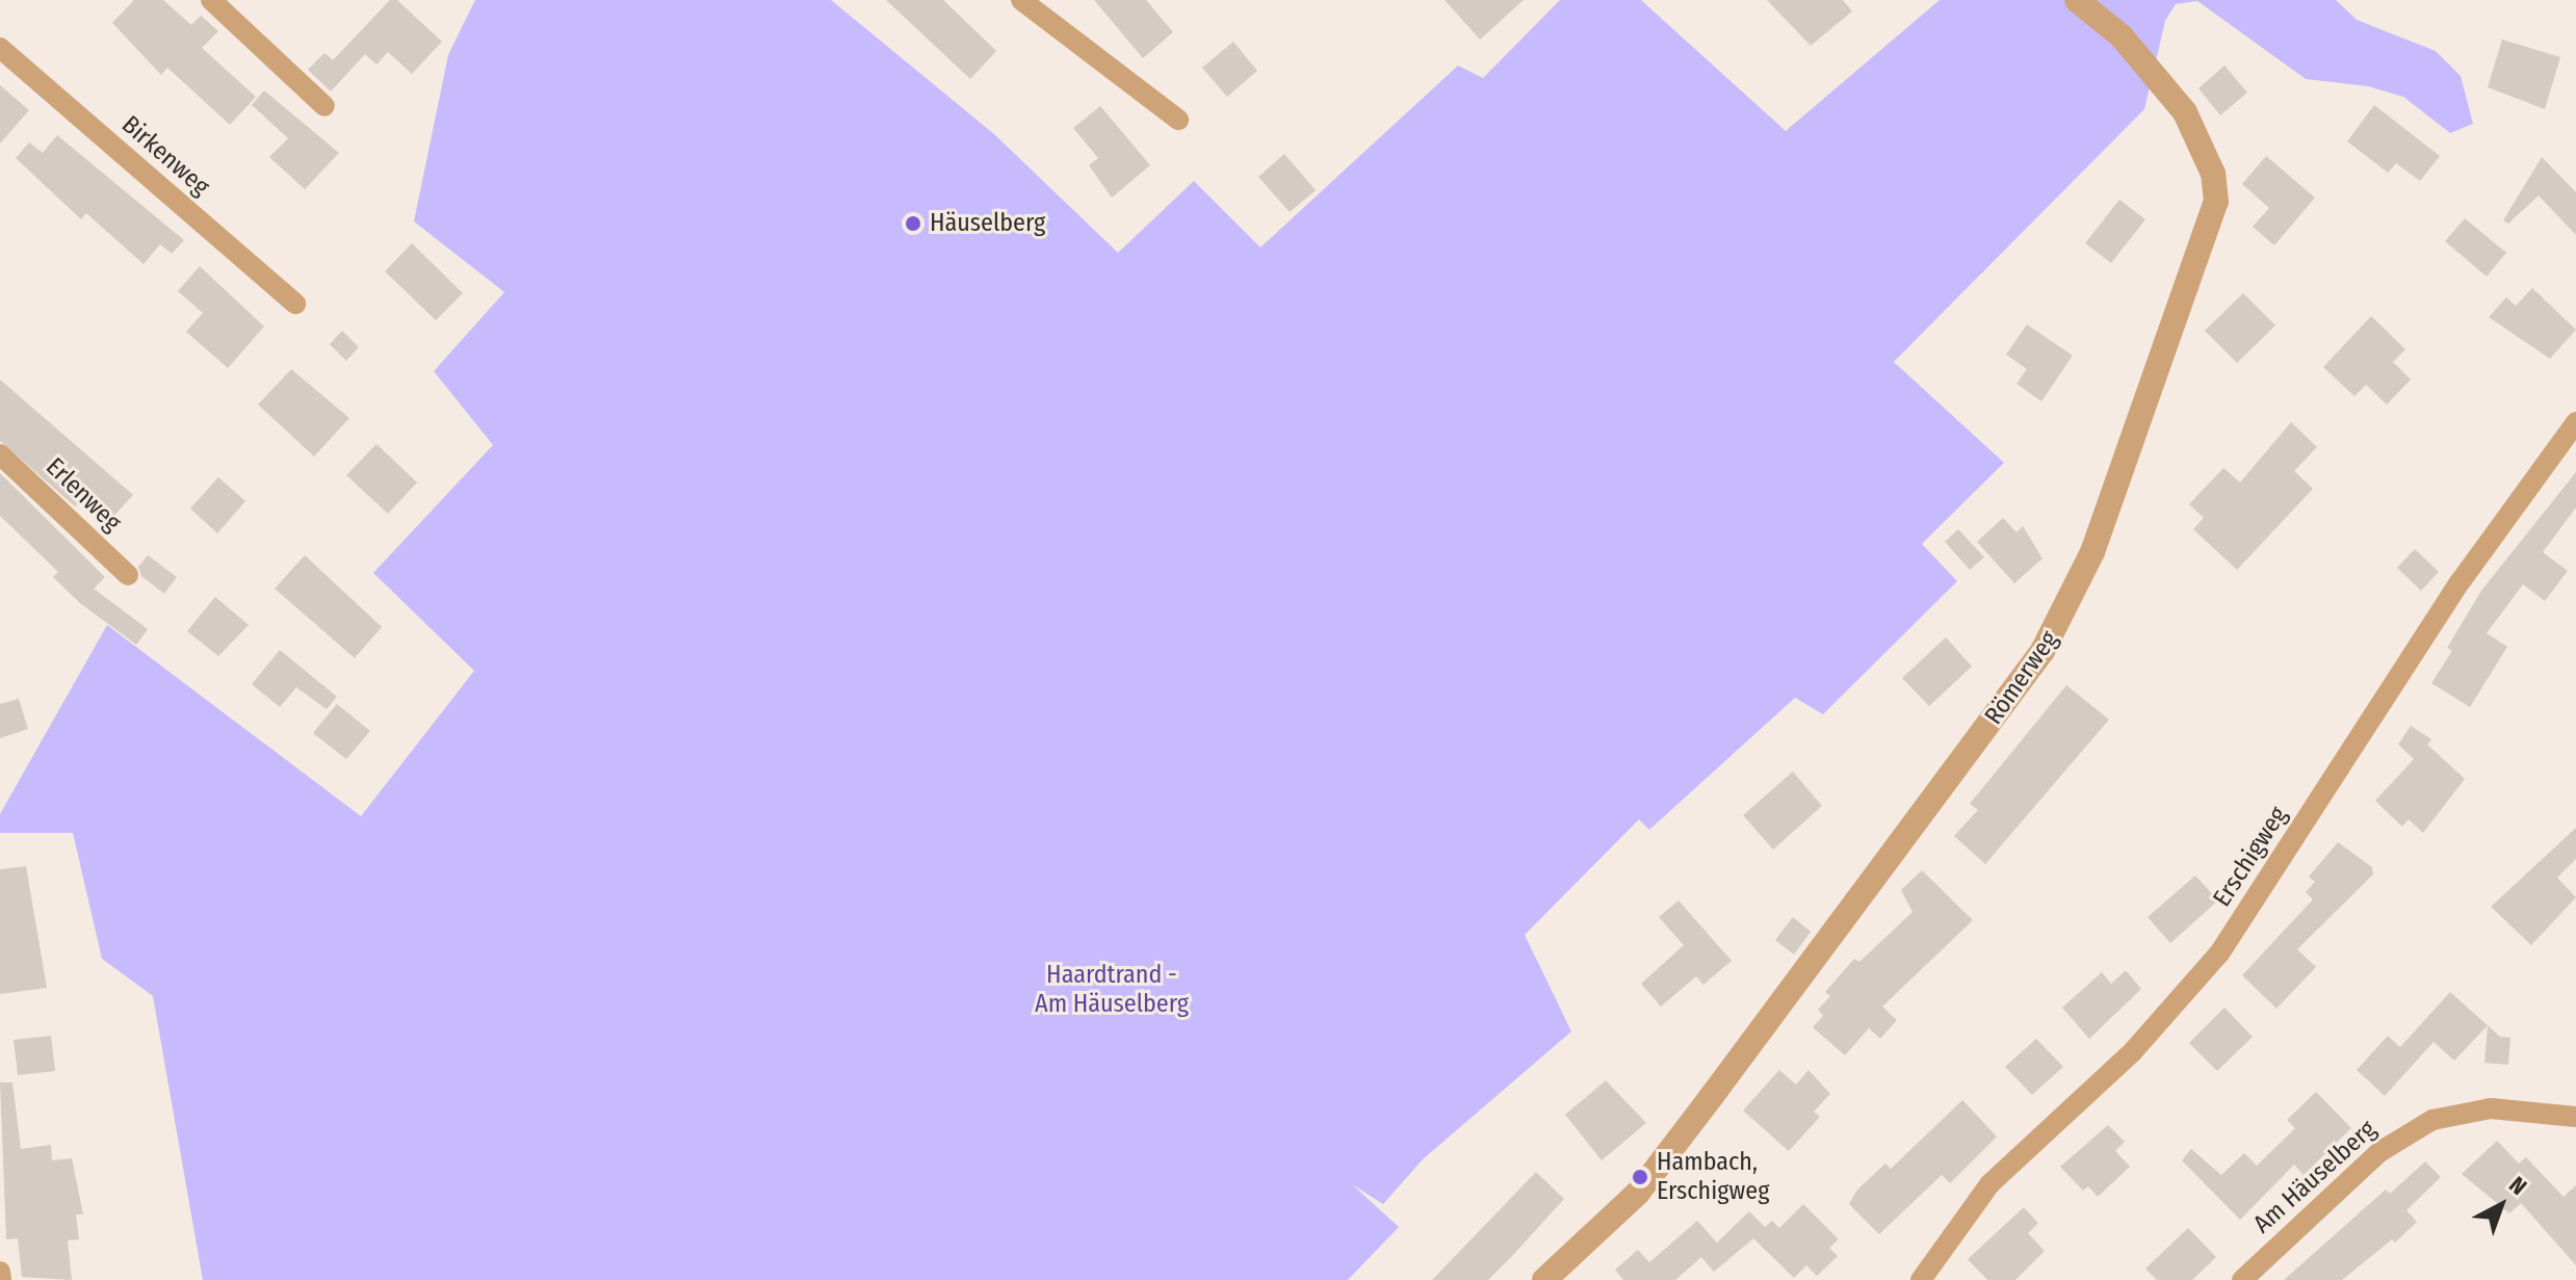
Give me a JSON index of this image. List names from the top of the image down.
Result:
{
  "streets": {
    "street": [
      "Birkenweg",
      "Erlenweg",
      "Römerweg",
      "Erschigweg",
      "Am Häuselberg"
    ]
  },
  "parks": ["Haardtrand - Am Häuselberg"],
  "places": ["Häuselberg", "Hambach, Erschigweg"],
  "north": "top right"
}
